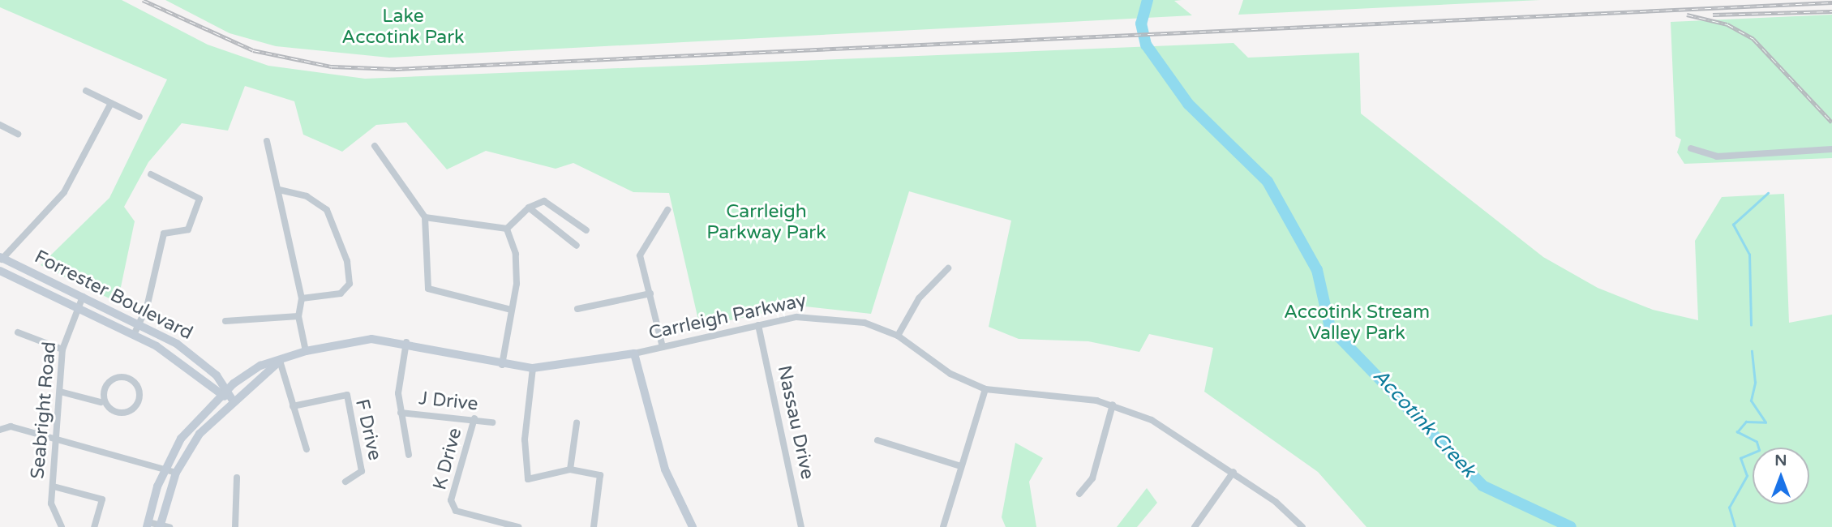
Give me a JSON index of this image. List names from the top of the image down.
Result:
{
  "streets": {
    "street": [
      "Forrester Boulevard",
      "Carrleigh Parkway",
      "J Drive",
      "Seabright Road",
      "Nassau Drive",
      "F Drive",
      "K Drive"
    ]
  },
  "crossings": [
    ["Forrester Boulevard", "Carrleigh Parkway"],
    ["Forrester Boulevard", "Seabright Road"],
    ["Carrleigh Parkway", "Nassau Drive"],
    ["J Drive", "K Drive"]
  ],
  "water": ["Accotink Creek"],
  "parks": ["Lake Accotink Park", "Carrleigh Parkway Park", "Accotink Stream Valley Park"],
  "north": "top"
}
